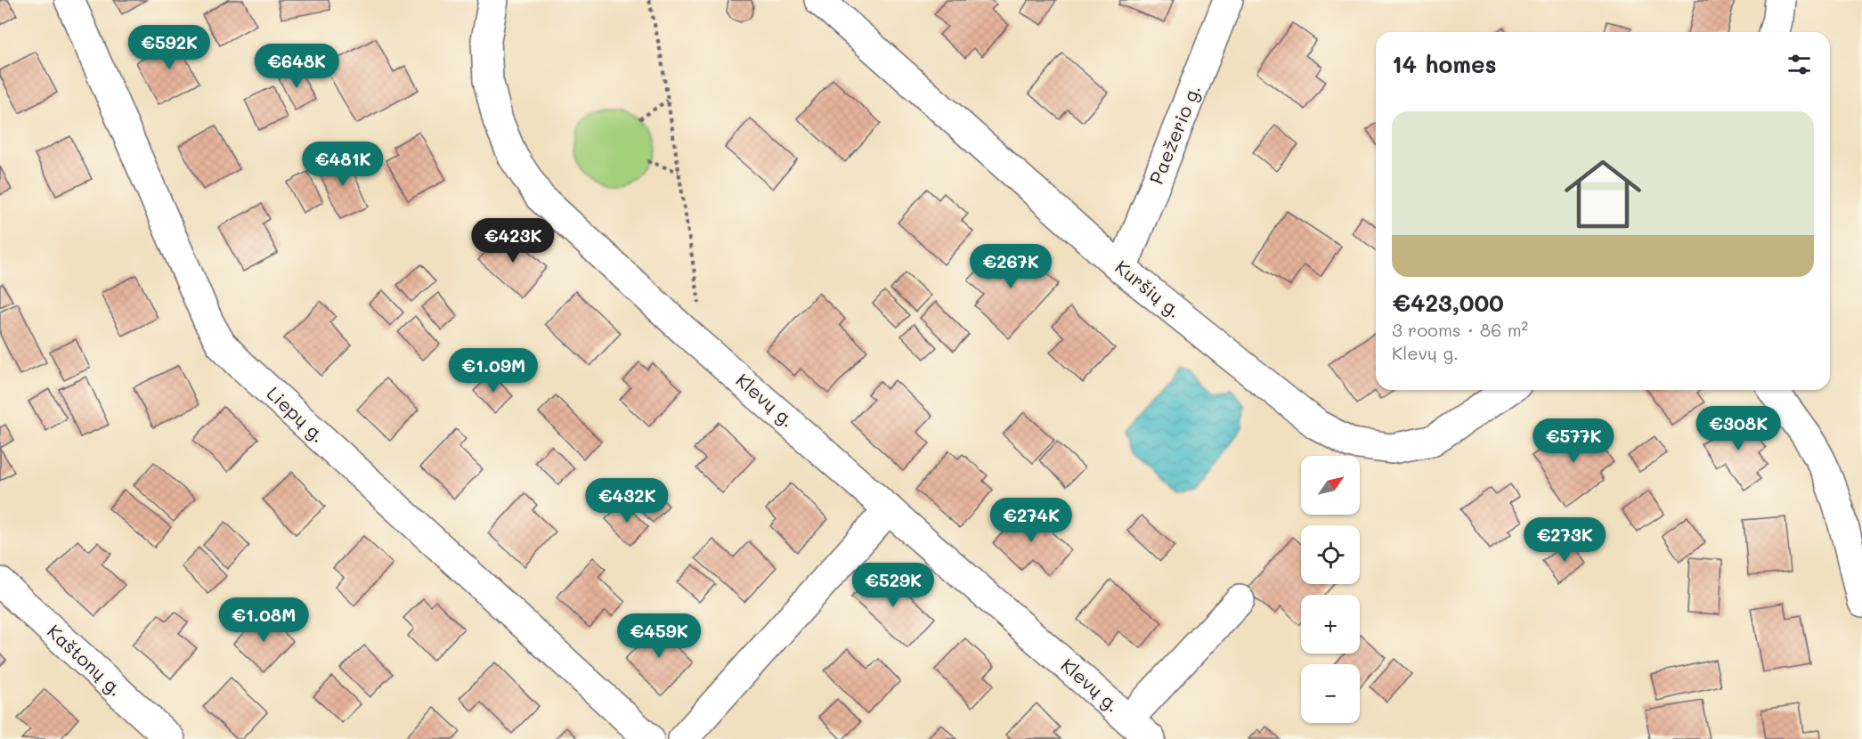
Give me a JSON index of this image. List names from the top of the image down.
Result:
{
  "streets": {
    "street": [
      "Paežerio g.",
      "Kuršių g.",
      "Klevų g.",
      "Liepų g.",
      "Kaštonų g."
    ]
  },
  "crossings": [
    ["Paežerio g.", "Kuršių g."]
  ],
  "north": "top right",
  "page": {
    "price": [
      "€592K",
      "€648K",
      "€481K",
      "€423K",
      "€267K",
      "€1.09M",
      "€308K",
      "€577K",
      "€432K",
      "€274K",
      "€273K",
      "€529K",
      "€1.08M",
      "€459K"
    ],
    "heading": "14 homes",
    "list": [
      {
        "name": "€423,000",
        "note": "3 rooms · 86 m² · Klevų g."
      }
    ],
    "map_buttons": ["+", "−"]
  }
}
